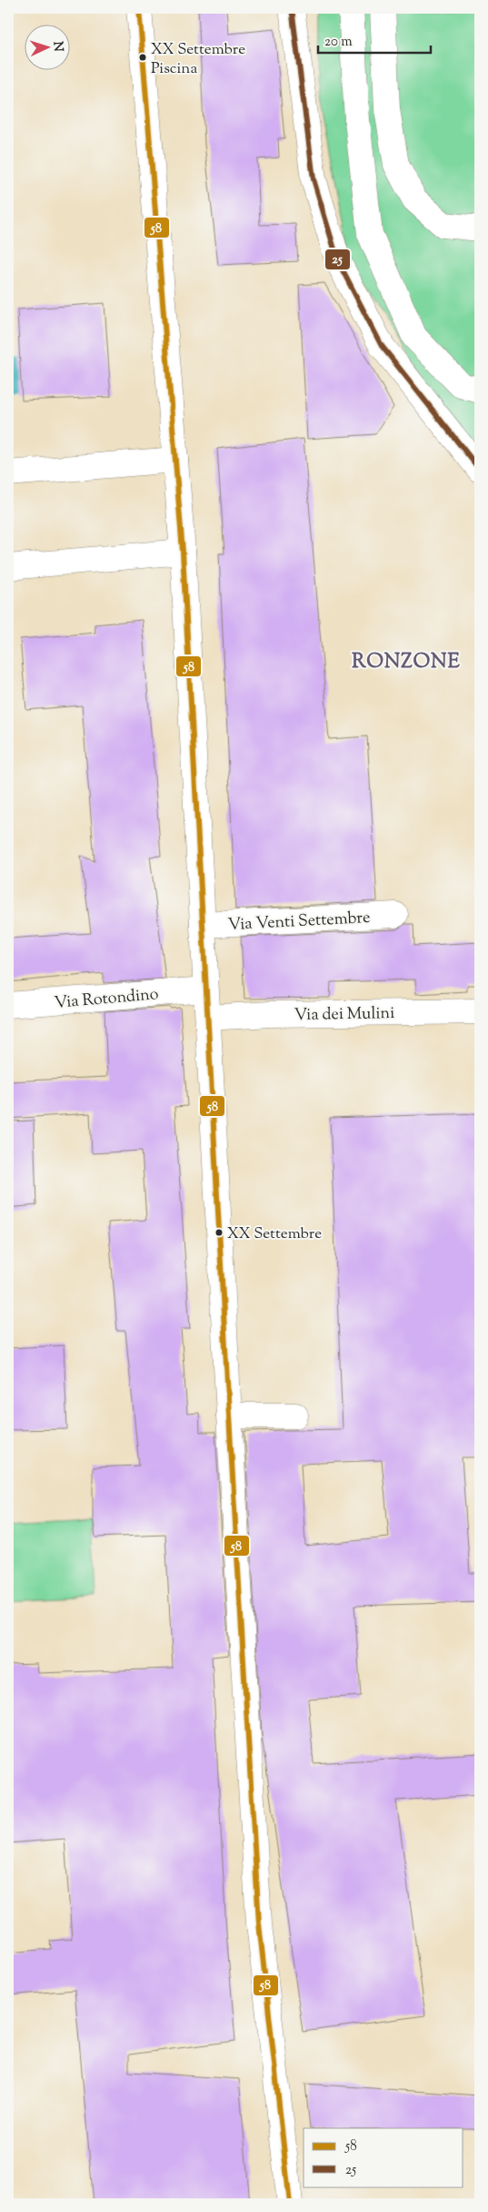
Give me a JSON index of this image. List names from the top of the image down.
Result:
{
  "streets": {
    "street": ["Via Venti Settembre", "Via Rotondino", "Via dei Mulini"]
  },
  "districts": ["RONZONE"],
  "places": ["XX Settembre Piscina", "XX Settembre"],
  "lines": ["transit line 58", "transit line 25"],
  "legend": ["58", "25"],
  "scale_bar": "20 m",
  "north": "right"
}
